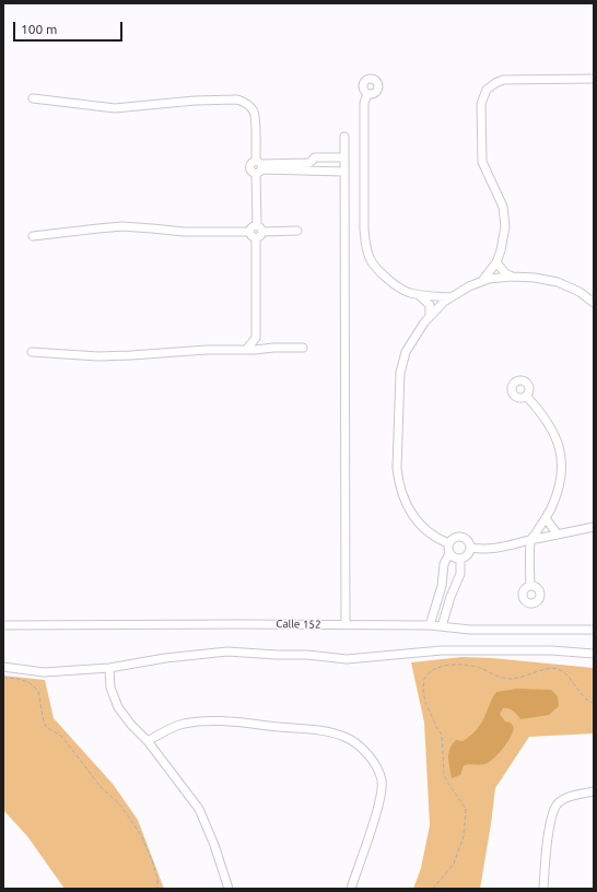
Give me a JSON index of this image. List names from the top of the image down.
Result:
{
  "streets": {
    "street": ["Calle 152"]
  },
  "scale_bar": "100 m"
}
